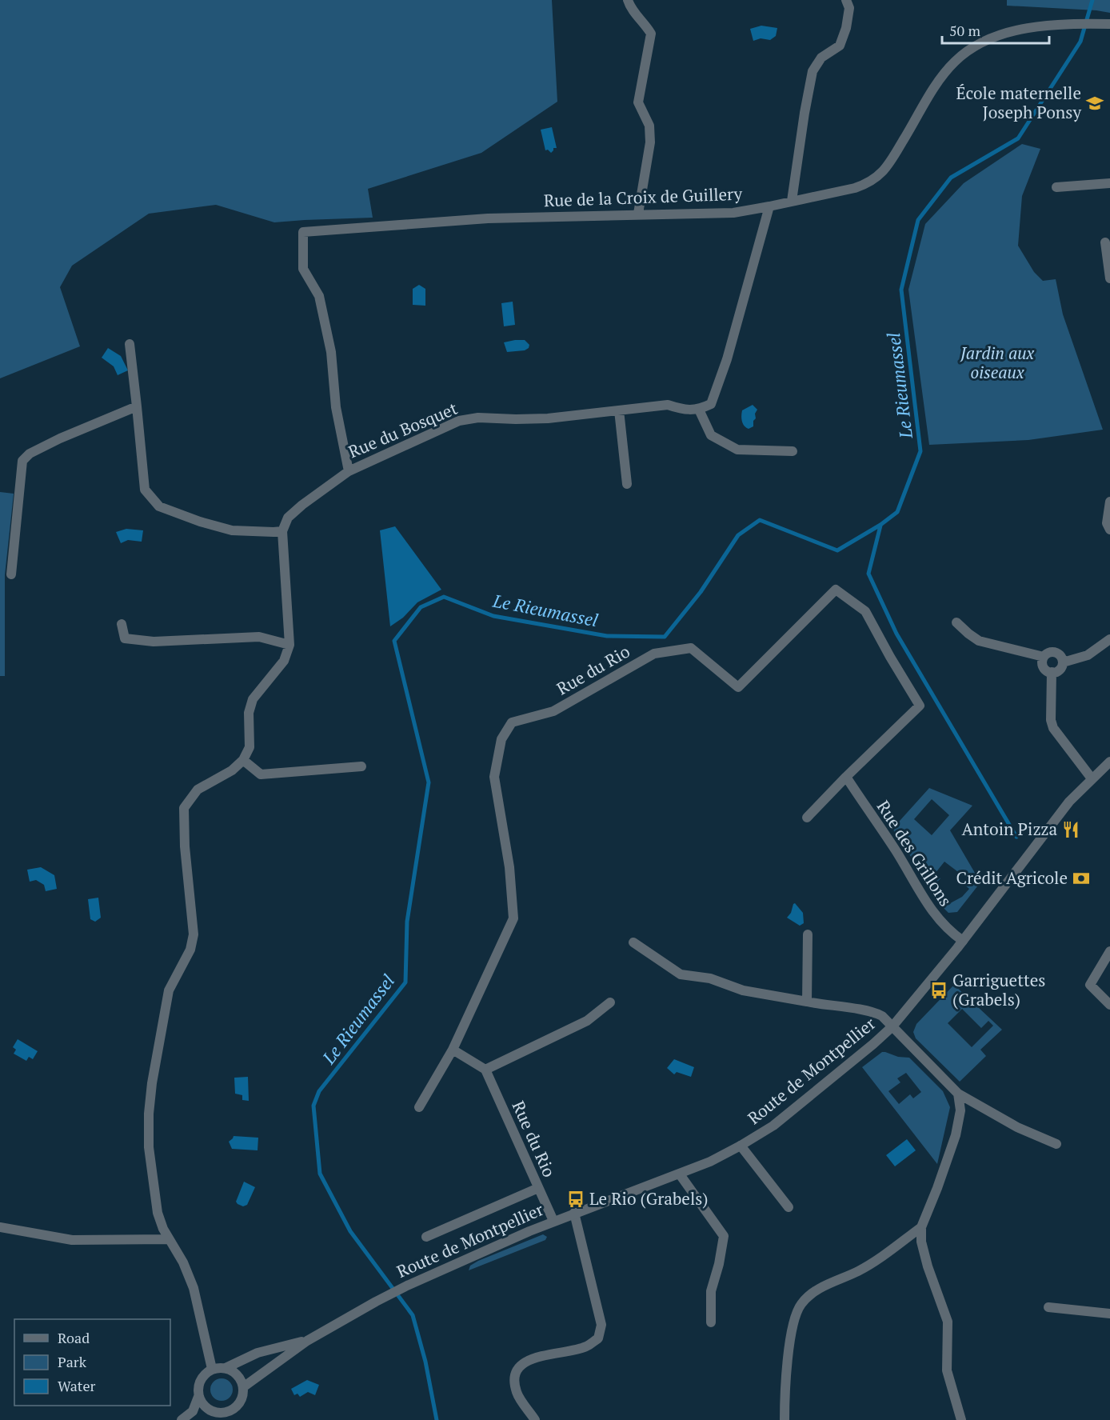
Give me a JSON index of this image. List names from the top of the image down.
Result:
{
  "streets": {
    "street": [
      "Rue de la Croix de Guillery",
      "Rue du Bosquet",
      "Rue du Rio",
      "Rue des Grillons",
      "Route de Montpellier"
    ]
  },
  "crossings": [
    ["Rue de la Croix de Guillery", "Rue du Bosquet"],
    ["Rue du Rio", "Rue des Grillons"],
    ["Rue du Rio", "Route de Montpellier"],
    ["Rue des Grillons", "Route de Montpellier"]
  ],
  "water": ["Le Rieumassel"],
  "parks": ["Jardin aux oiseaux"],
  "places": {
    "school or university": ["École maternelle Joseph Ponsy"],
    "restaurant": ["Antoin Pizza"],
    "bank": ["Crédit Agricole"],
    "bus stop": ["Garriguettes (Grabels)", "Le Rio (Grabels)"]
  },
  "legend": ["Road", "Park", "Water"],
  "scale_bar": "50 m"
}
